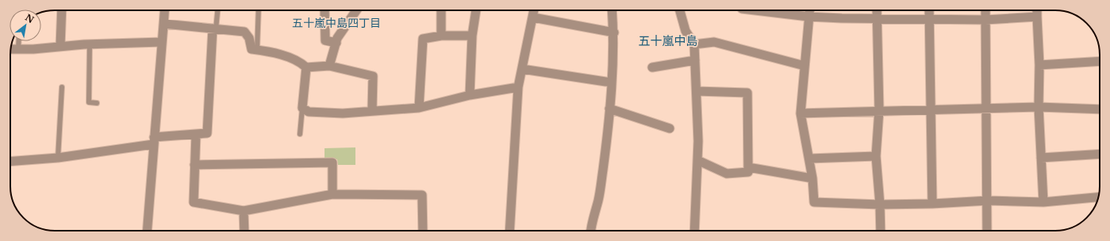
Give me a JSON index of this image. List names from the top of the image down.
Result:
{
  "districts": ["五十嵐中島四丁目", "五十嵐中島"],
  "north": "top right"
}
